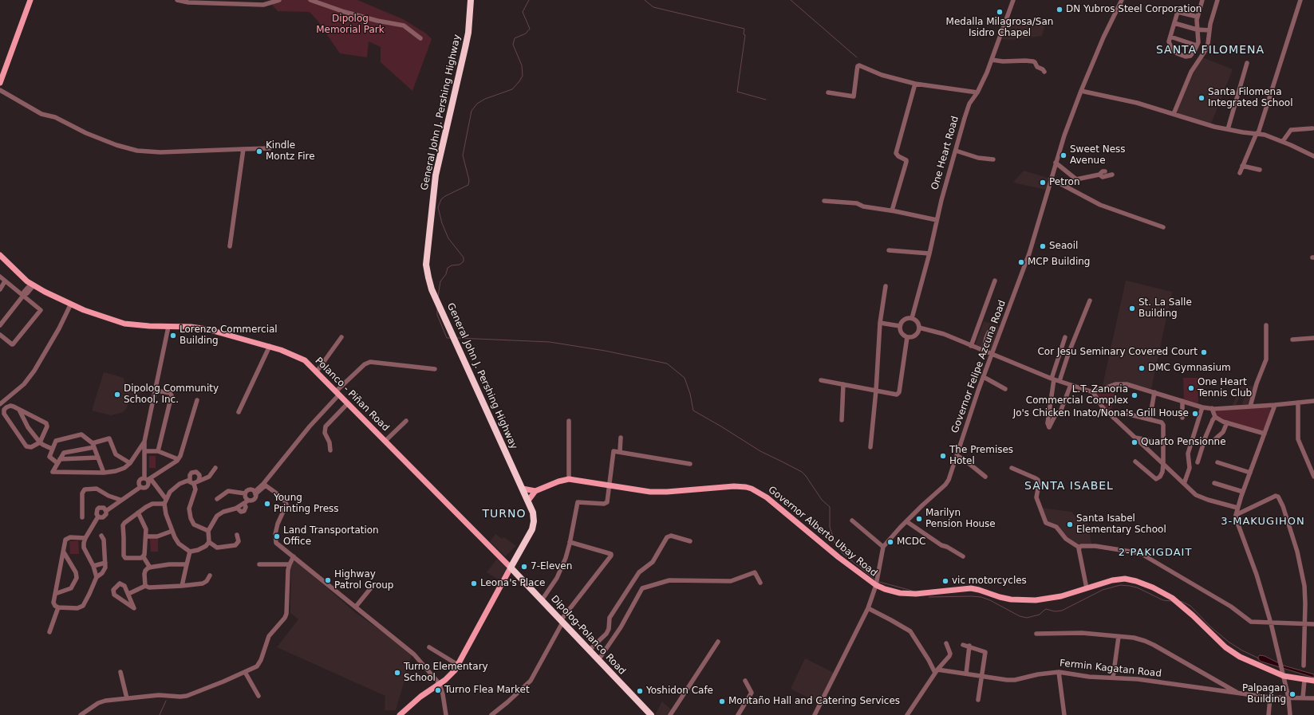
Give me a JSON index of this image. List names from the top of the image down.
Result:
{
  "streets": {
    "highway": ["General John J. Pershing Highway", "Dipolog-Polanco Road"],
    "main road": ["Polanco - Piñan Road", "Governor Alberto Ubay Road"],
    "street": ["One Heart Road", "Governor Felipe Azcuna Road", "Fermin Kagatan Road"]
  },
  "crossings": [
    ["General John J. Pershing Highway", "Polanco - Piñan Road"],
    ["General John J. Pershing Highway", "Dipolog-Polanco Road"],
    ["Governor Felipe Azcuna Road", "Governor Alberto Ubay Road"],
    ["Polanco - Piñan Road", "Dipolog-Polanco Road"]
  ],
  "districts": [
    "SANTA FILOMENA",
    "SANTA ISABEL",
    "TURNO",
    "3-MAKUGIHON",
    "2-PAKIGDAIT"
  ],
  "parks": ["Dipolog Memorial Park"],
  "places": [
    "DN Yubros Steel Corporation",
    "Medalla Milagrosa/San Isidro Chapel",
    "Santa Filomena Integrated School",
    "Kindle Montz Fire",
    "Sweet Ness Avenue",
    "Petron",
    "Seaoil",
    "MCP Building",
    "St. La Salle Building",
    "Lorenzo Commercial Building",
    "Cor Jesu Seminary Covered Court",
    "DMC Gymnasium",
    "One Heart Tennis Club",
    "Dipolog Community School, Inc.",
    "L.T. Zanoria Commercial Complex",
    "Jo's Chicken Inato/Nona's Grill House",
    "Quarto Pensionne",
    "The Premises Hotel",
    "Young Printing Press",
    "Marilyn Pension House",
    "Santa Isabel Elementary School",
    "Land Transportation Office",
    "MCDC",
    "7-Eleven",
    "Highway Patrol Group",
    "vic motorcycles",
    "Leona's Place",
    "Turno Elementary School",
    "Turno Flea Market",
    "Yoshidon Cafe",
    "Palpagan Building",
    "Montaño Hall and Catering Services"
  ]
}
